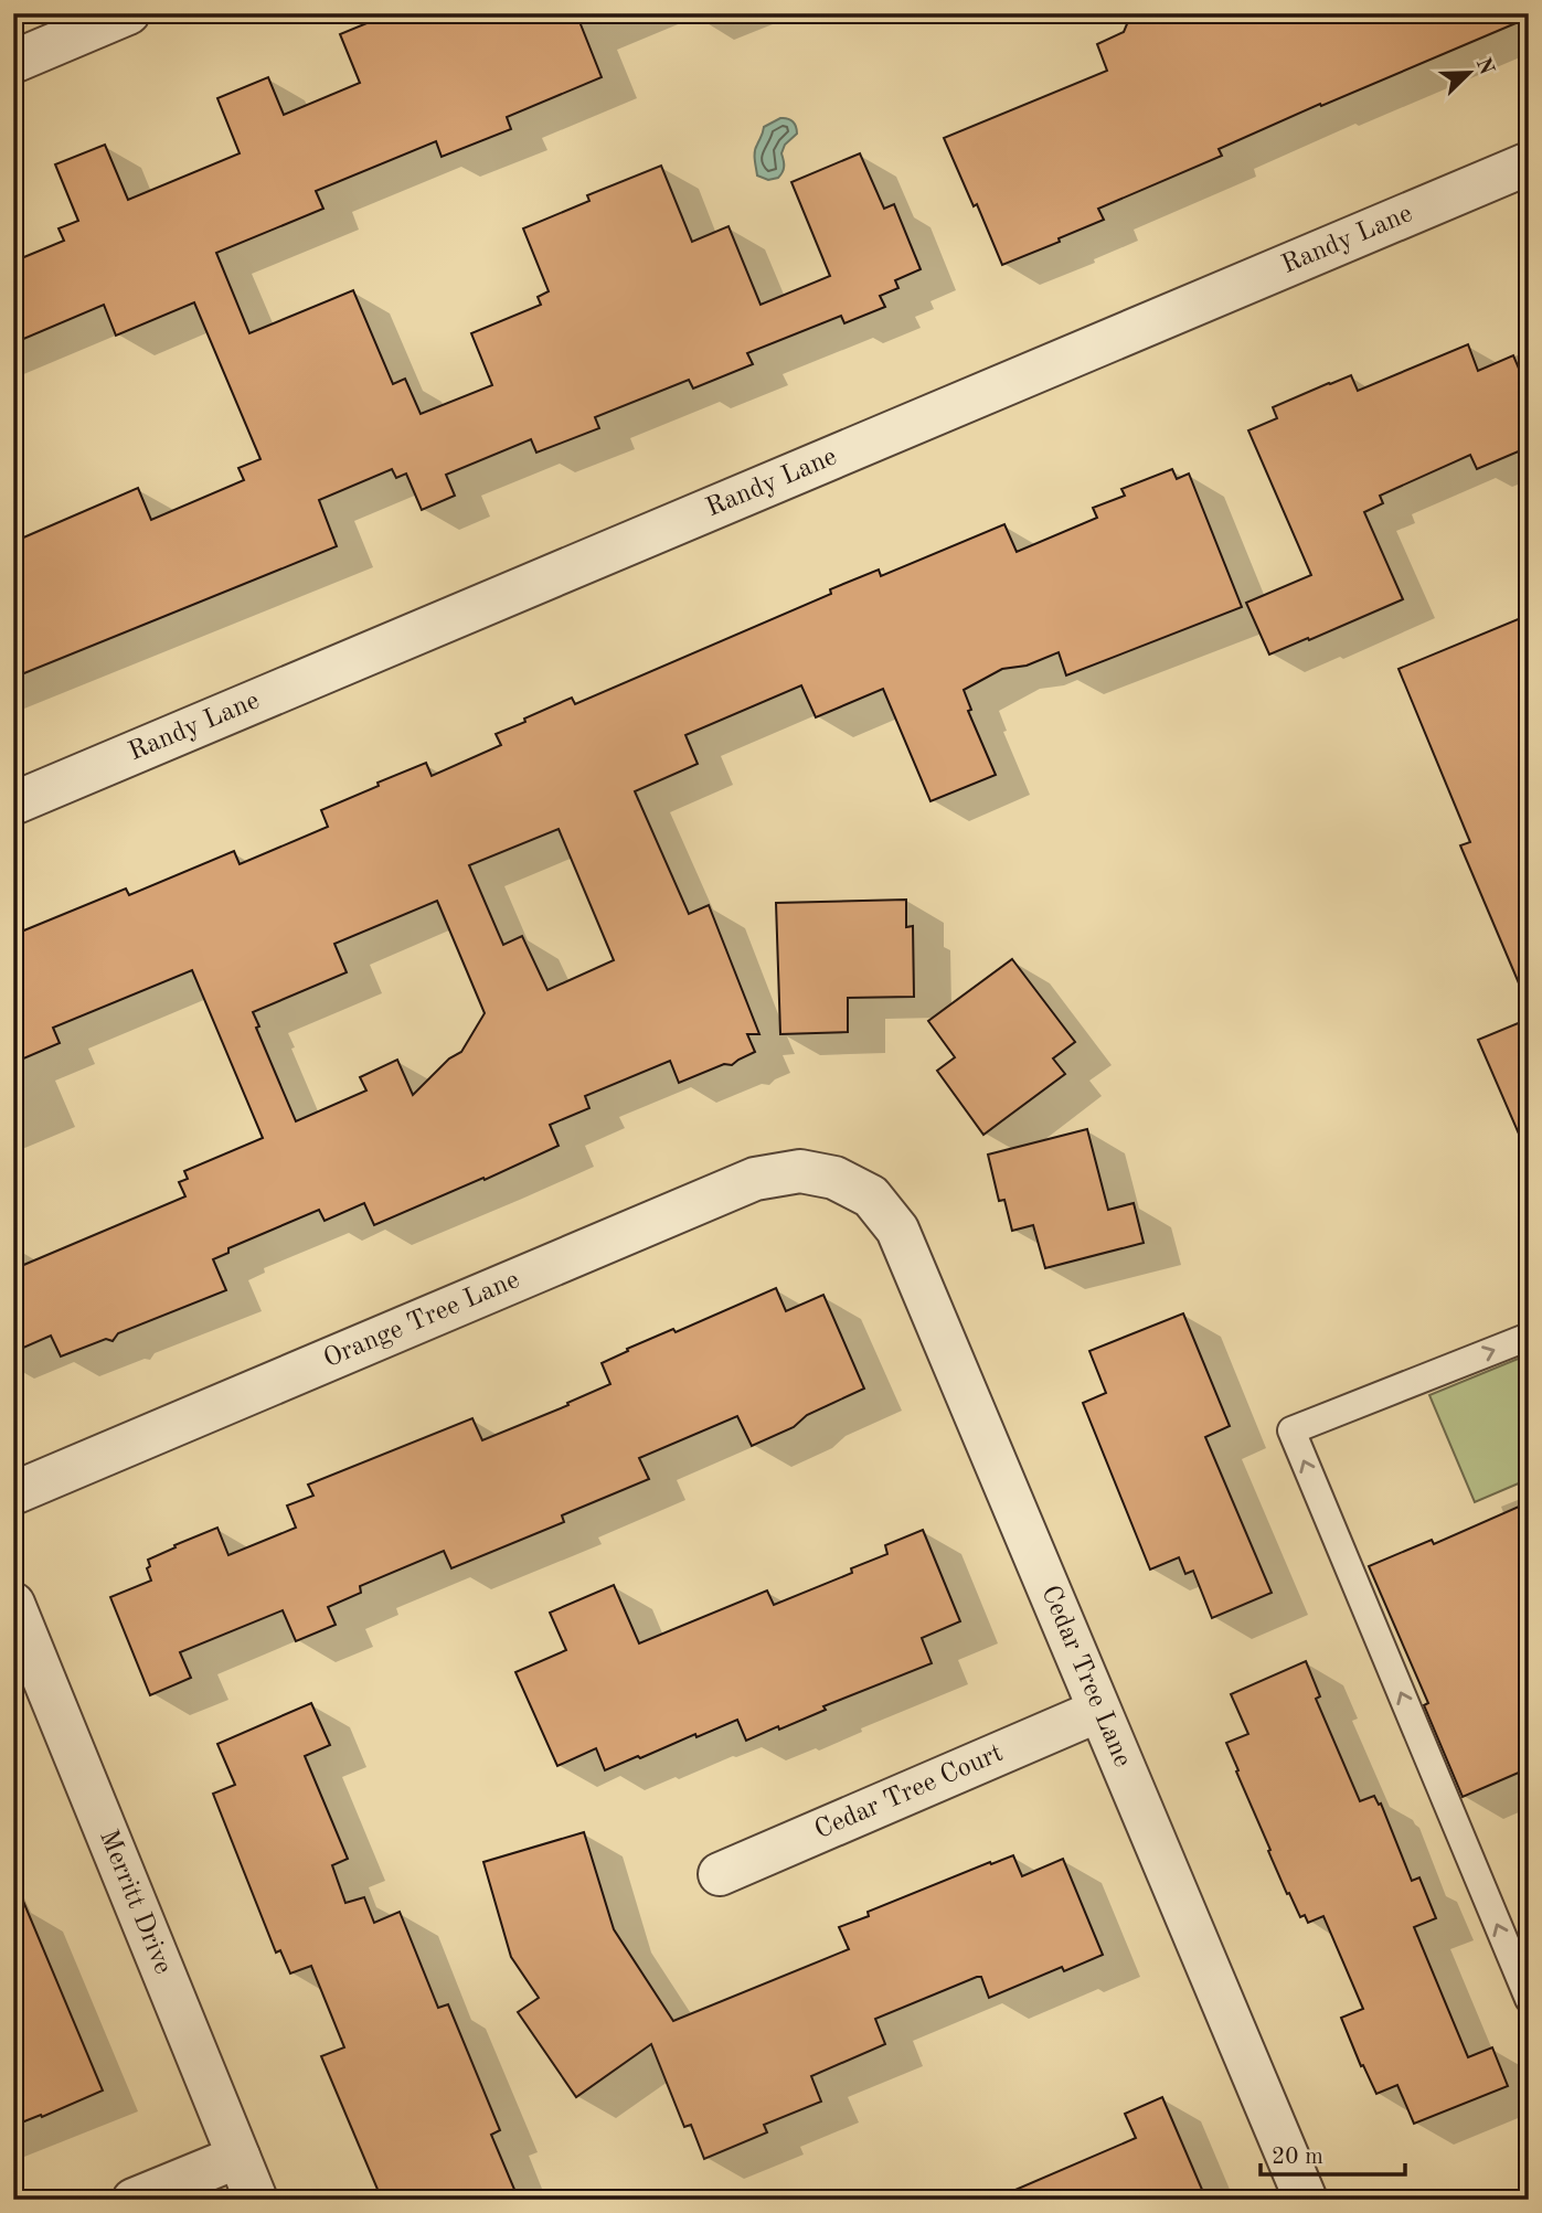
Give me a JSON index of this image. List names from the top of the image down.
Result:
{
  "streets": {
    "street": [
      "Randy Lane",
      "Orange Tree Lane",
      "Cedar Tree Lane",
      "Cedar Tree Court",
      "Merritt Drive"
    ]
  },
  "crossings": [
    ["Orange Tree Lane", "Cedar Tree Lane"],
    ["Cedar Tree Lane", "Cedar Tree Court"]
  ],
  "scale_bar": "20 m",
  "north": "top right"
}
